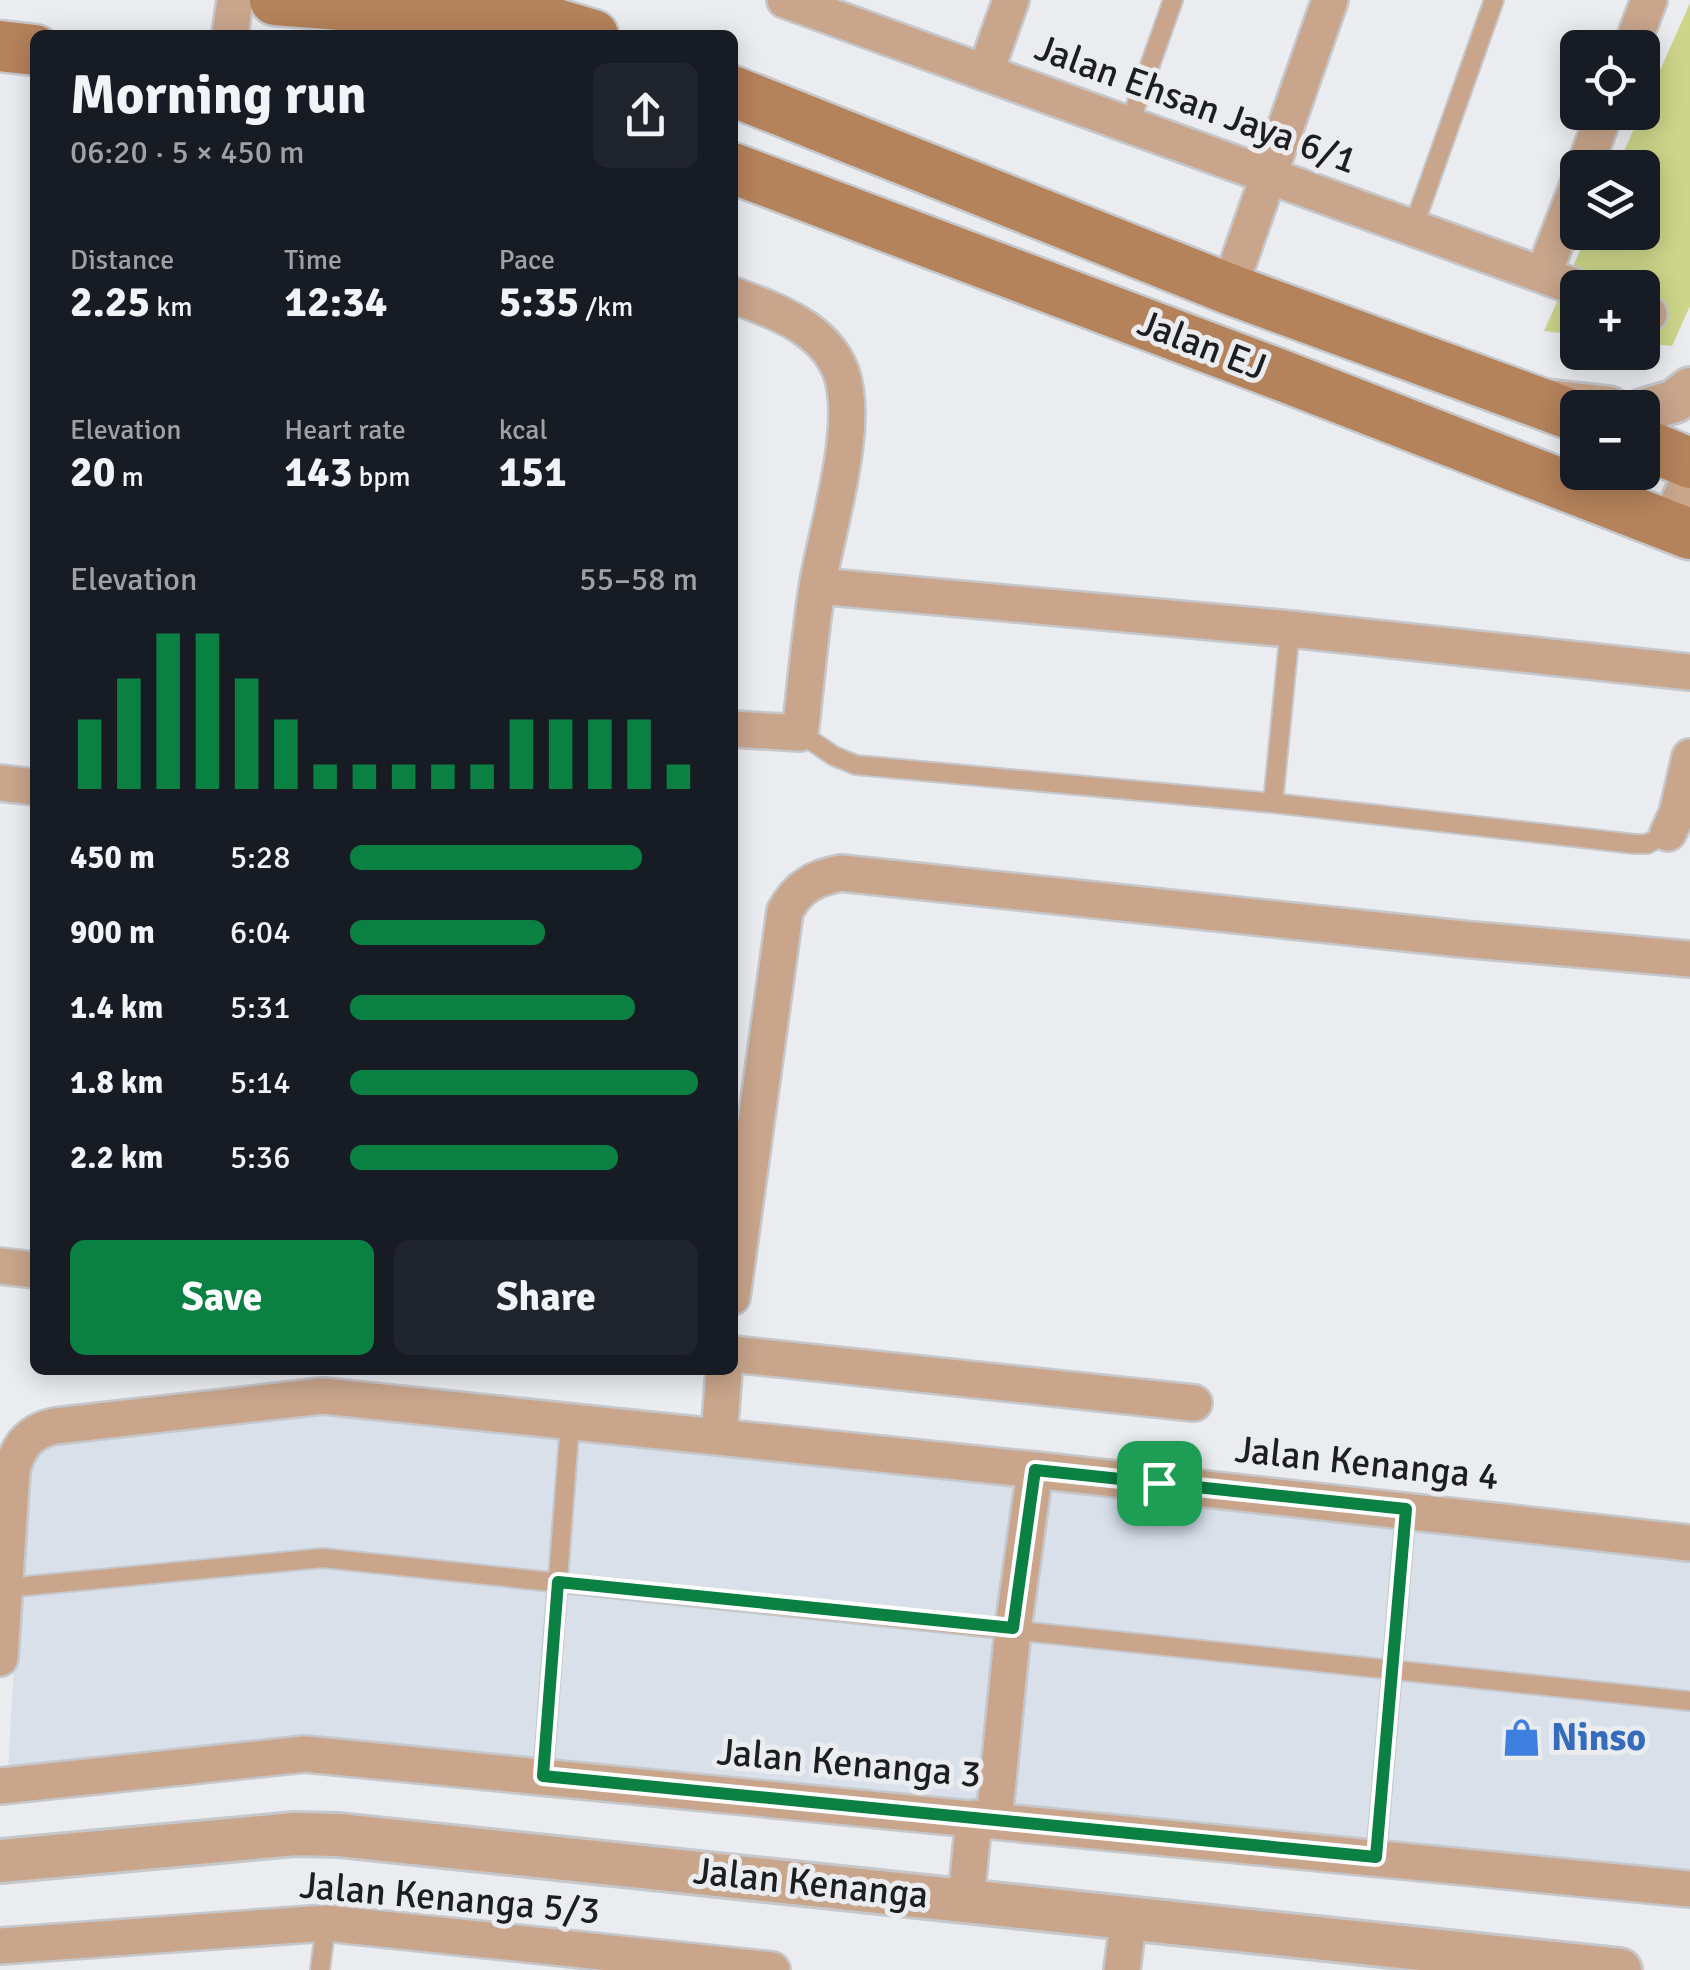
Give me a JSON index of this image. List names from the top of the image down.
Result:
{
  "streets": {
    "main road": ["Jalan EJ"],
    "street": [
      "Jalan Ehsan Jaya 6/1",
      "Jalan Kenanga 4",
      "Jalan Kenanga 3",
      "Jalan Kenanga",
      "Jalan Kenanga 5/3"
    ]
  },
  "places": {
    "shop": ["Ninso"]
  },
  "page": {
    "map_buttons": ["+", "−"],
    "heading": ["Morning run", "06:20 · 5 × 450 m"],
    "stats": [
      ["Distance", "2.25 km"],
      ["Time", "12:34"],
      ["Pace", "5:35 /km"],
      ["Elevation", "20 m"],
      ["Heart rate", "143 bpm"],
      ["kcal", "151"]
    ],
    "chart": ["Elevation", "55–58 m"],
    "list": [
      {
        "name": "450 m",
        "note": "5:28"
      },
      {
        "name": "900 m",
        "note": "6:04"
      },
      {
        "name": "1.4 km",
        "note": "5:31"
      },
      {
        "name": "1.8 km",
        "note": "5:14"
      },
      {
        "name": "2.2 km",
        "note": "5:36"
      }
    ],
    "buttons": ["Save", "Share"]
  }
}
